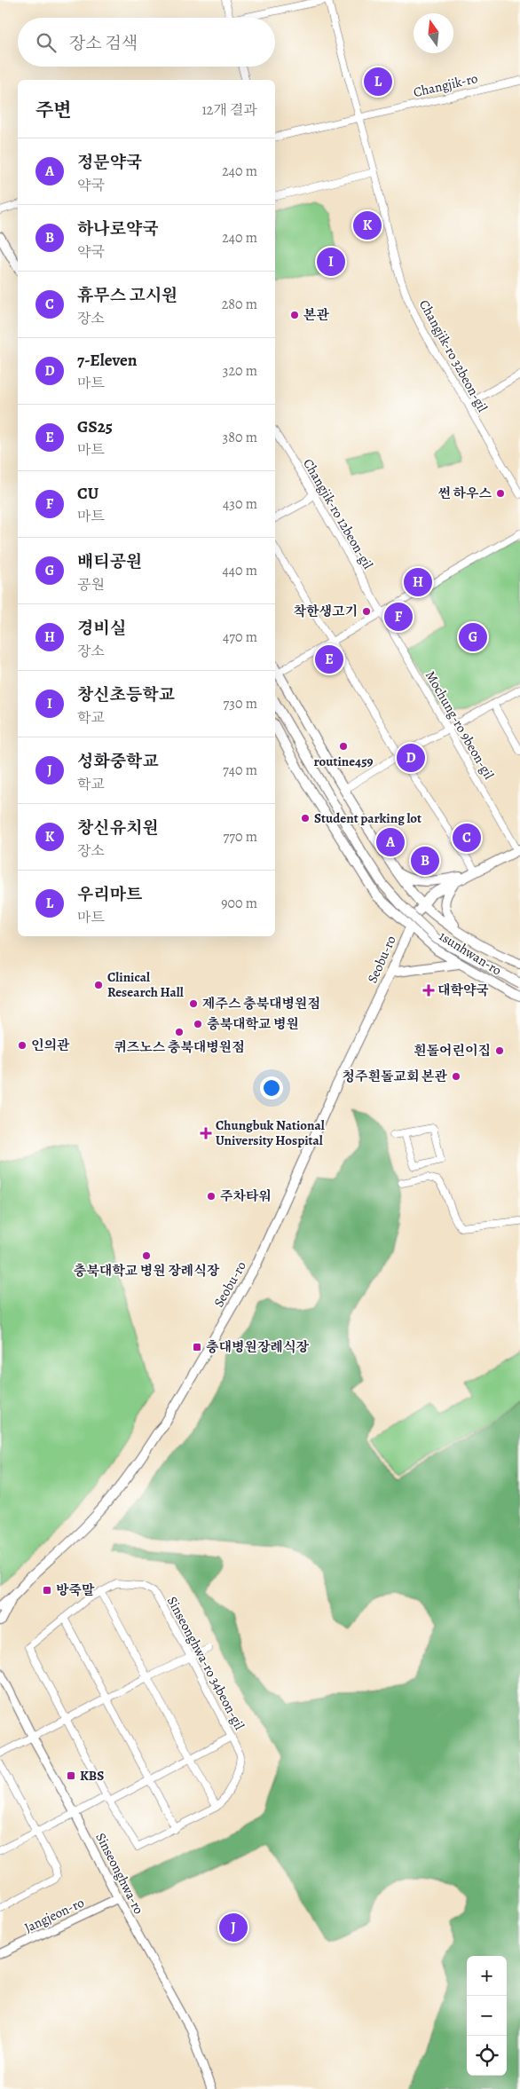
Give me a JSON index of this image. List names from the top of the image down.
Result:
{
  "streets": {
    "main road": ["1sunhwan-ro", "Seobu-ro"],
    "street": [
      "Changjik-ro",
      "Changjik-ro 32beon-gil",
      "Changjik-ro 12beon-gil",
      "Mochung-ro 9beon-gil",
      "Sinseonghwa-ro 34beon-gil",
      "Sinseonghwa-ro",
      "Jangjeon-ro"
    ]
  },
  "crossings": [
    ["Changjik-ro", "Changjik-ro 32beon-gil"],
    ["Changjik-ro 12beon-gil", "Mochung-ro 9beon-gil"],
    ["1sunhwan-ro", "Seobu-ro"],
    ["Sinseonghwa-ro", "Jangjeon-ro"]
  ],
  "places": {
    "other": [
      "본관",
      "썬 하우스",
      "착한생고기",
      "routine459",
      "Student parking lot",
      "Clinical Research Hall",
      "제주스 충북대병원점",
      "충북대학교 병원",
      "퀴즈노스 충북대병원점",
      "인의관",
      "흰돌어린이집",
      "청주흰돌교회 본관",
      "주차타워",
      "충북대학교 병원 장례식장"
    ],
    "health": ["대학약국", "Chungbuk National University Hospital"],
    "transit": ["충대병원장례식장", "방죽말", "KBS"]
  },
  "north": "top",
  "page": {
    "search": "장소 검색",
    "pins": [
      "L",
      "K",
      "I",
      "H",
      "F",
      "G",
      "E",
      "D",
      "C",
      "A",
      "B",
      "J"
    ],
    "heading": ["주변", "12개 결과"],
    "list": [
      {
        "mark": "A",
        "name": "정문약국",
        "note": "약국",
        "value": "240 m"
      },
      {
        "mark": "B",
        "name": "하나로약국",
        "note": "약국",
        "value": "240 m"
      },
      {
        "mark": "C",
        "name": "휴무스 고시원",
        "note": "장소",
        "value": "280 m"
      },
      {
        "mark": "D",
        "name": "7-Eleven",
        "note": "마트",
        "value": "320 m"
      },
      {
        "mark": "E",
        "name": "GS25",
        "note": "마트",
        "value": "380 m"
      },
      {
        "mark": "F",
        "name": "CU",
        "note": "마트",
        "value": "430 m"
      },
      {
        "mark": "G",
        "name": "배티공원",
        "note": "공원",
        "value": "440 m"
      },
      {
        "mark": "H",
        "name": "경비실",
        "note": "장소",
        "value": "470 m"
      },
      {
        "mark": "I",
        "name": "창신초등학교",
        "note": "학교",
        "value": "730 m"
      },
      {
        "mark": "J",
        "name": "성화중학교",
        "note": "학교",
        "value": "740 m"
      },
      {
        "mark": "K",
        "name": "창신유치원",
        "note": "장소",
        "value": "770 m"
      },
      {
        "mark": "L",
        "name": "우리마트",
        "note": "마트",
        "value": "900 m"
      }
    ],
    "map_buttons": ["+", "−"]
  }
}
